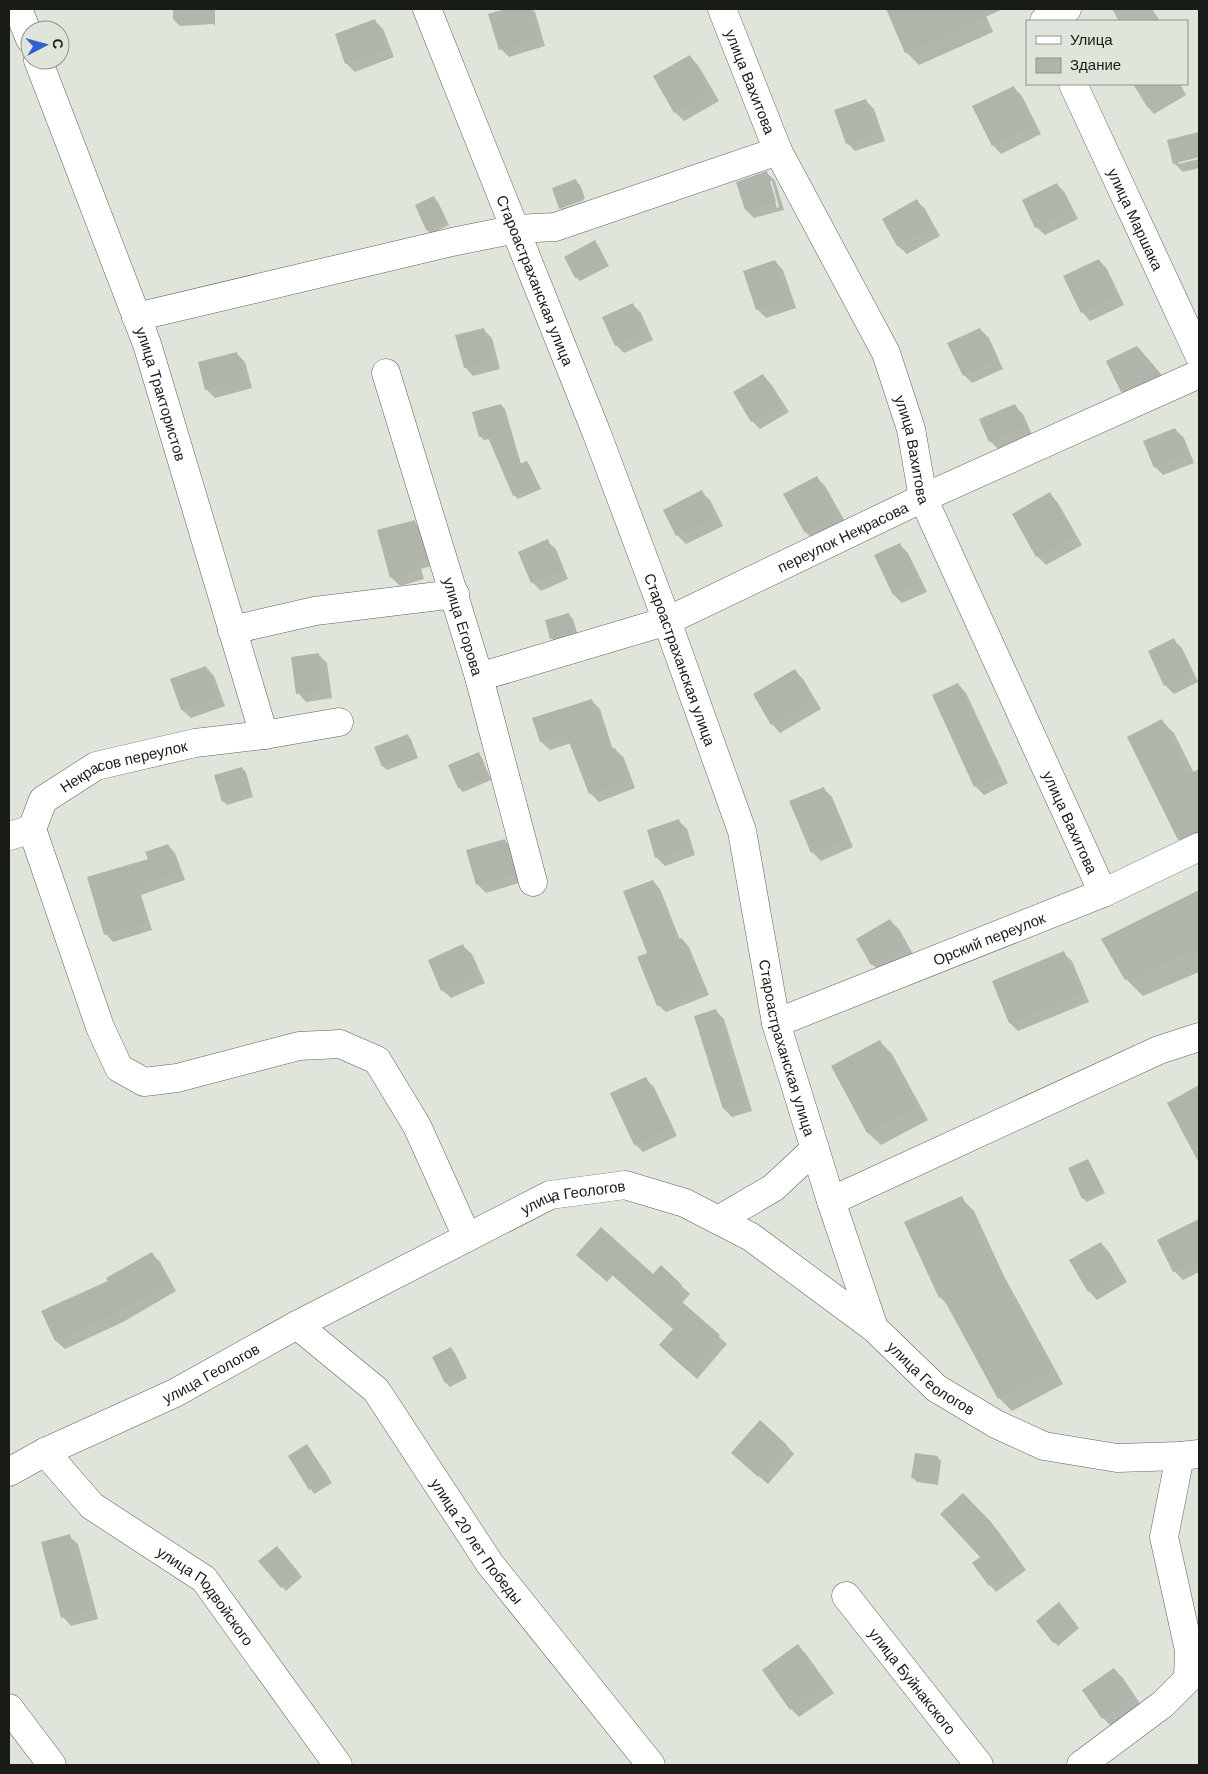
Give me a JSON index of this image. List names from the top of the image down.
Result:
{
  "streets": {
    "street": [
      "улица Вахитова",
      "улица Маршака",
      "Староастраханская улица",
      "улица Трактористов",
      "переулок Некрасова",
      "улица Егорова",
      "Некрасов переулок",
      "Орский переулок",
      "улица Геологов",
      "улица 20 лет Победы",
      "улица Подвойского",
      "улица Буйнакского"
    ]
  },
  "crossings": [
    ["улица Вахитова", "переулок Некрасова"],
    ["улица Вахитова", "Орский переулок"],
    ["Староастраханская улица", "переулок Некрасова"],
    ["Староастраханская улица", "Орский переулок"],
    ["Староастраханская улица", "улица Геологов"],
    ["улица Трактористов", "Некрасов переулок"],
    ["переулок Некрасова", "улица Егорова"],
    ["улица Геологов", "улица 20 лет Победы"],
    ["улица Геологов", "улица Подвойского"]
  ],
  "legend": ["Улица", "Здание"],
  "north": "right"
}
